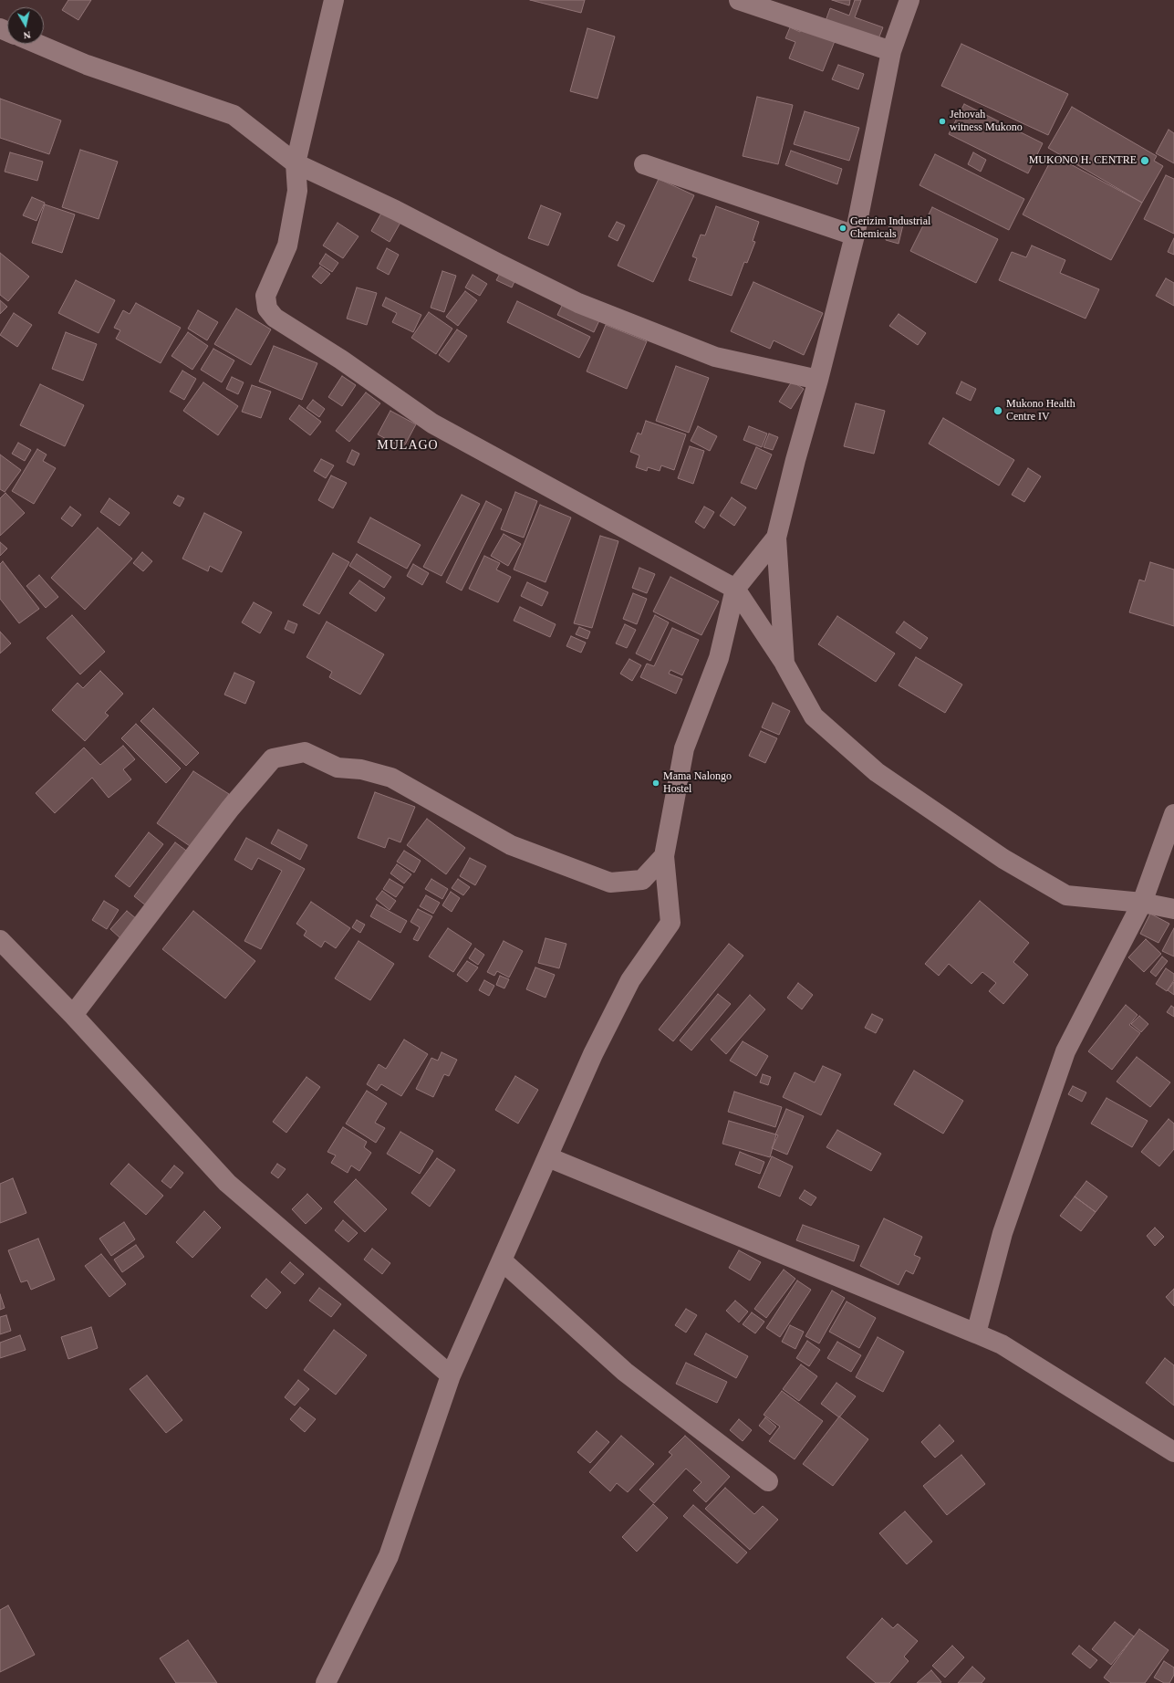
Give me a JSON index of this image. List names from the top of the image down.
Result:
{
  "districts": ["MULAGO"],
  "places": [
    "Jehovah witness Mukono",
    "MUKONO H. CENTRE",
    "Gerizim Industrial Chemicals",
    "Mukono Health Centre IV",
    "Mama Nalongo Hostel"
  ],
  "north": "bottom"
}
